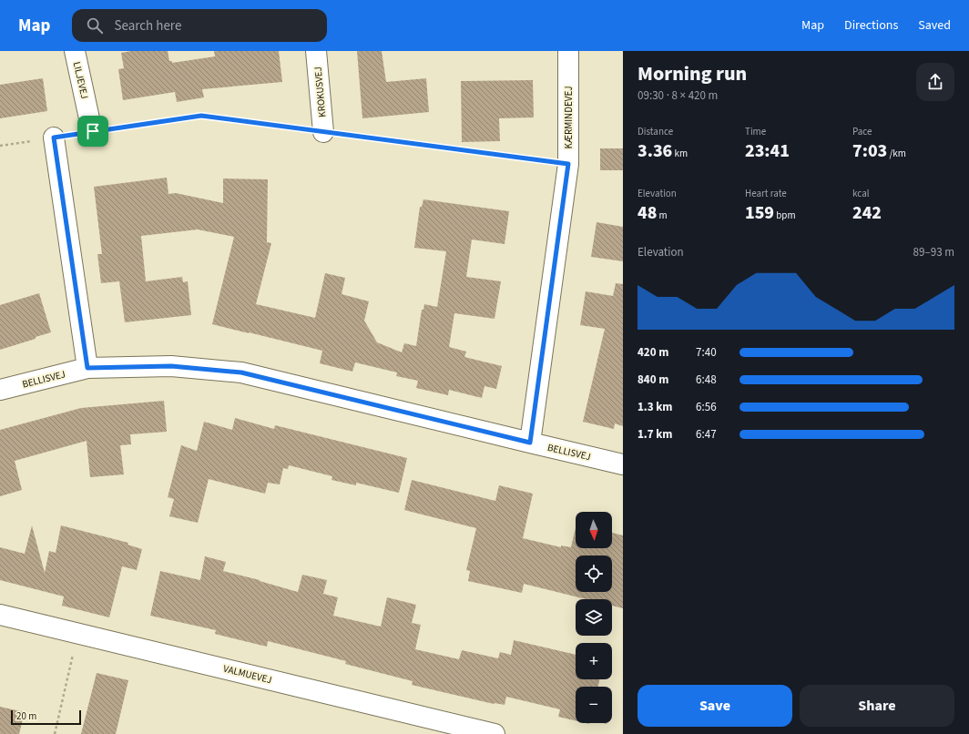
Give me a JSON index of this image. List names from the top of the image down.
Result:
{
  "streets": {
    "street": [
      "LILJEVEJ",
      "KROKUSVEJ",
      "KÆRMINDEVEJ",
      "BELLISVEJ",
      "VALMUEVEJ"
    ]
  },
  "crossings": [
    ["KÆRMINDEVEJ", "BELLISVEJ"]
  ],
  "scale_bar": "20 m",
  "north": "bottom",
  "page": {
    "header": "Map",
    "search": "Search here",
    "nav": ["Map", "Directions", "Saved"],
    "heading": ["Morning run", "09:30 · 8 × 420 m"],
    "stats": [
      ["Distance", "3.36 km"],
      ["Time", "23:41"],
      ["Pace", "7:03 /km"],
      ["Elevation", "48 m"],
      ["Heart rate", "159 bpm"],
      ["kcal", "242"]
    ],
    "chart": ["Elevation", "89–93 m"],
    "list": [
      {
        "name": "420 m",
        "note": "7:40"
      },
      {
        "name": "840 m",
        "note": "6:48"
      },
      {
        "name": "1.3 km",
        "note": "6:56"
      },
      {
        "name": "1.7 km",
        "note": "6:47"
      }
    ],
    "map_buttons": ["+", "−"],
    "buttons": ["Save", "Share"],
    "scale": "20 m"
  }
}
